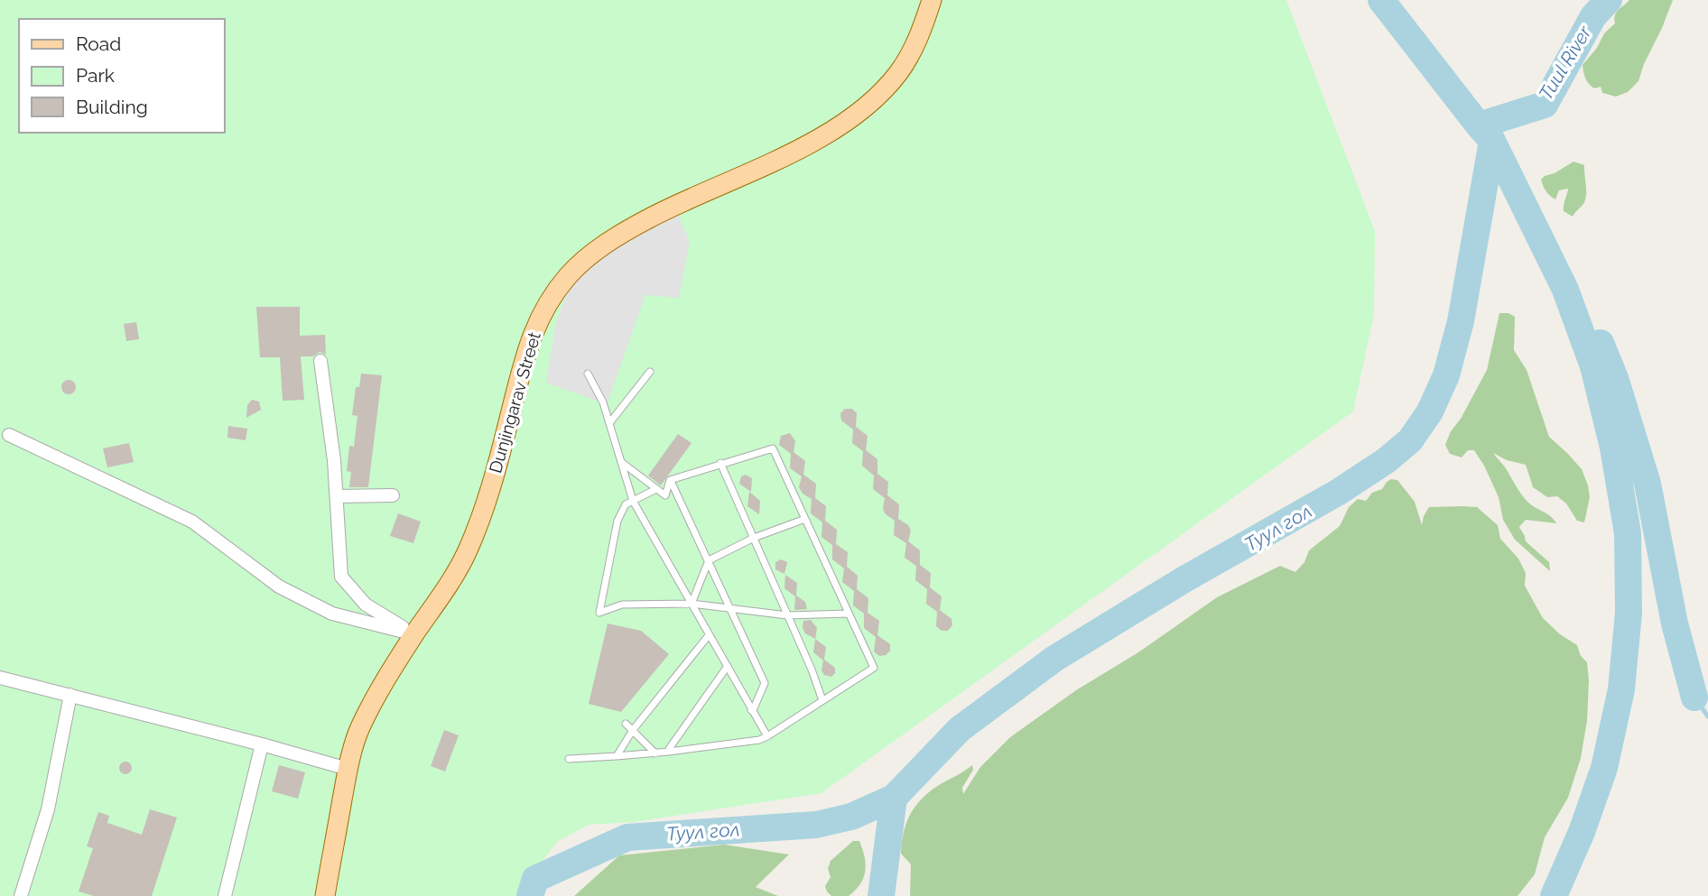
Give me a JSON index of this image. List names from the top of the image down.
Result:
{
  "streets": {
    "main road": ["Dunjingarav Street"]
  },
  "water": ["Tuul River", "Туул гол"],
  "legend": ["Road", "Park", "Building"]
}
